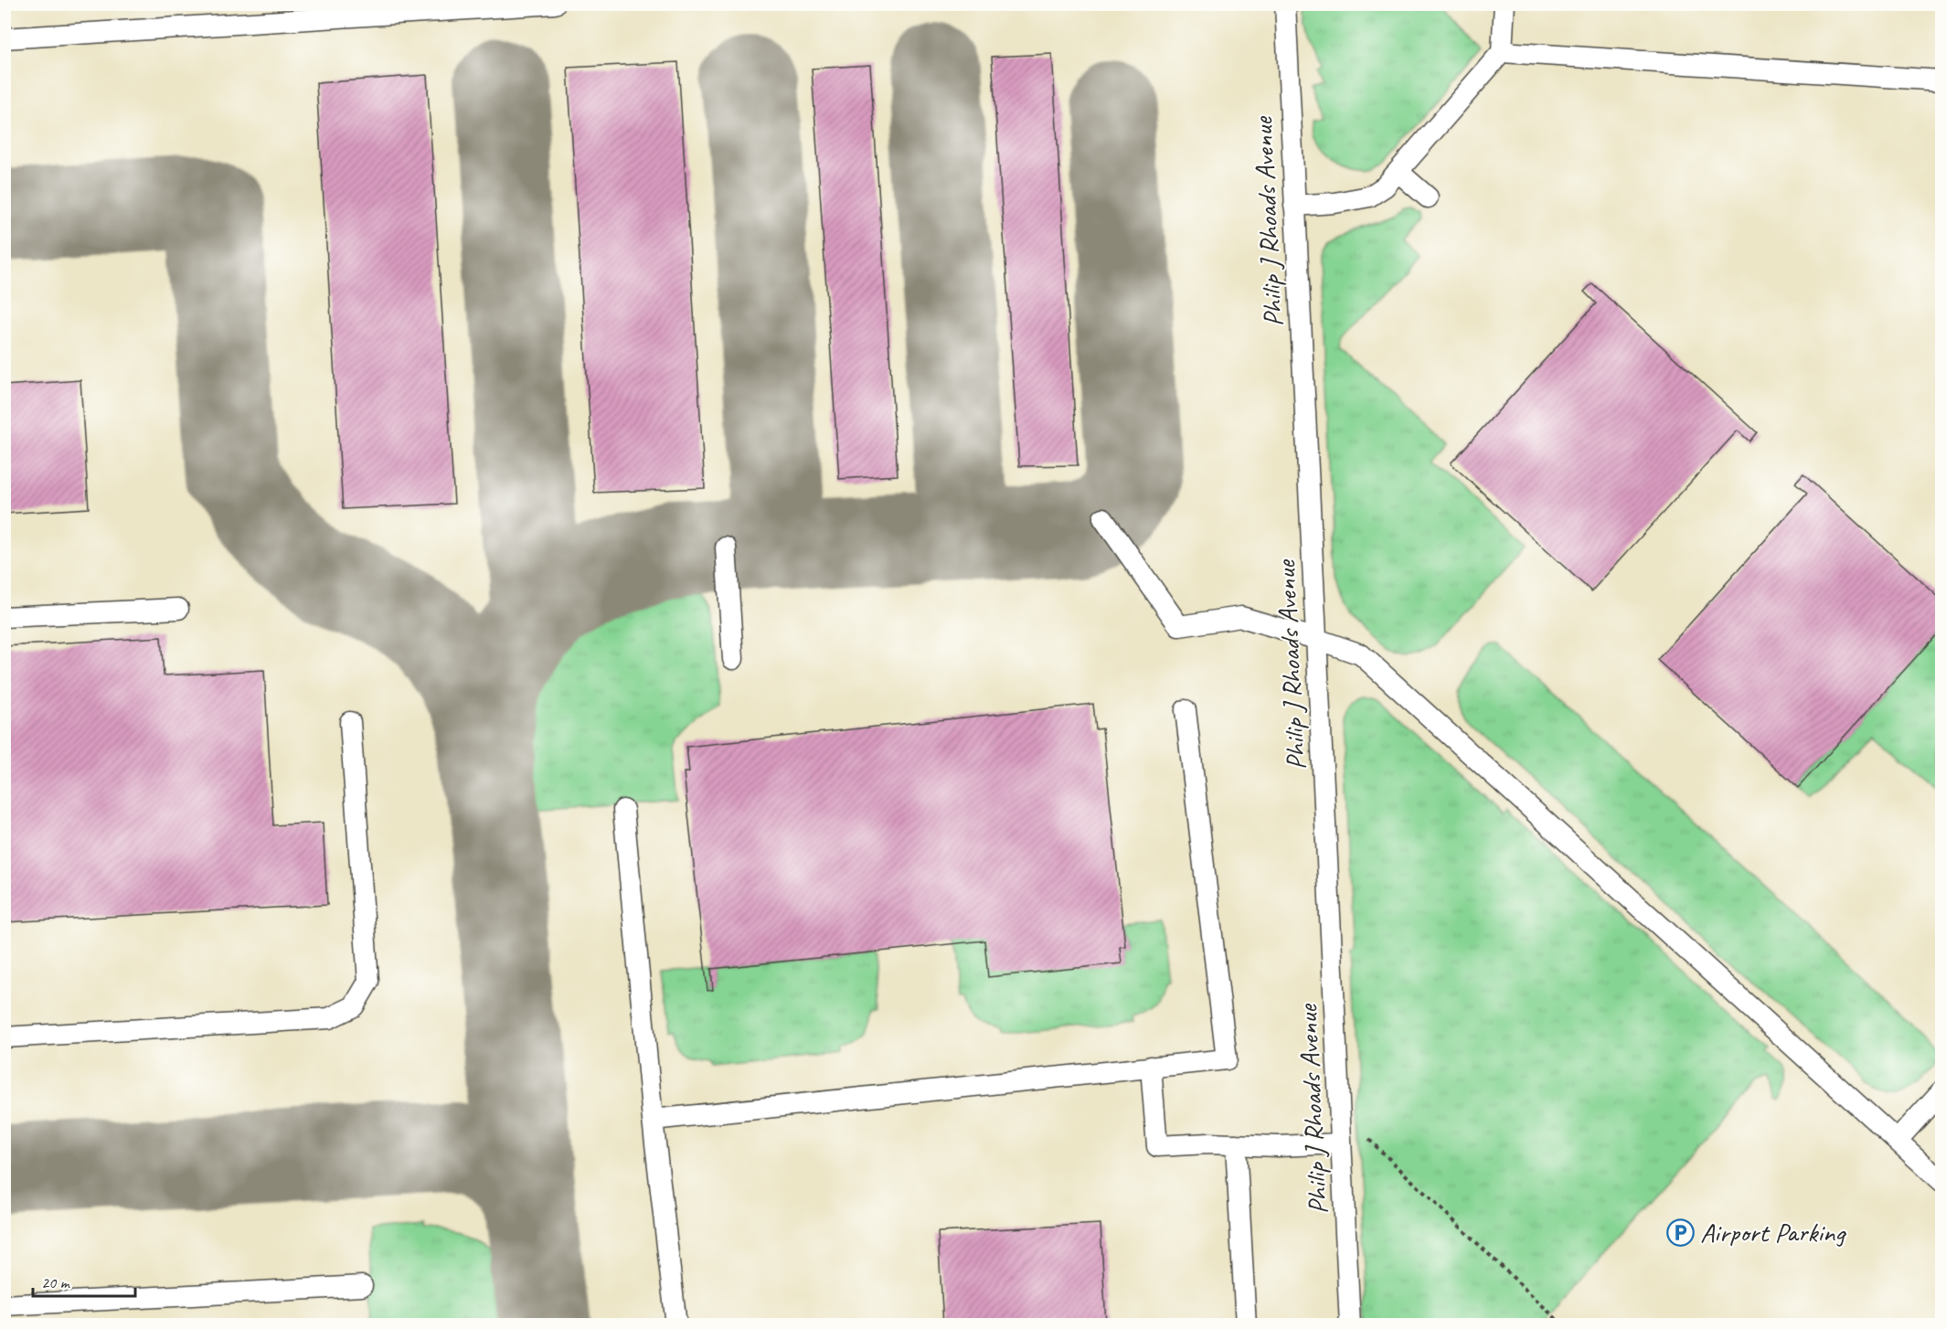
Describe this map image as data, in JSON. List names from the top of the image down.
{
  "streets": {
    "lane": ["Philip J Rhoads Avenue"]
  },
  "places": {
    "parking": ["Airport Parking"]
  },
  "scale_bar": "20 m"
}
